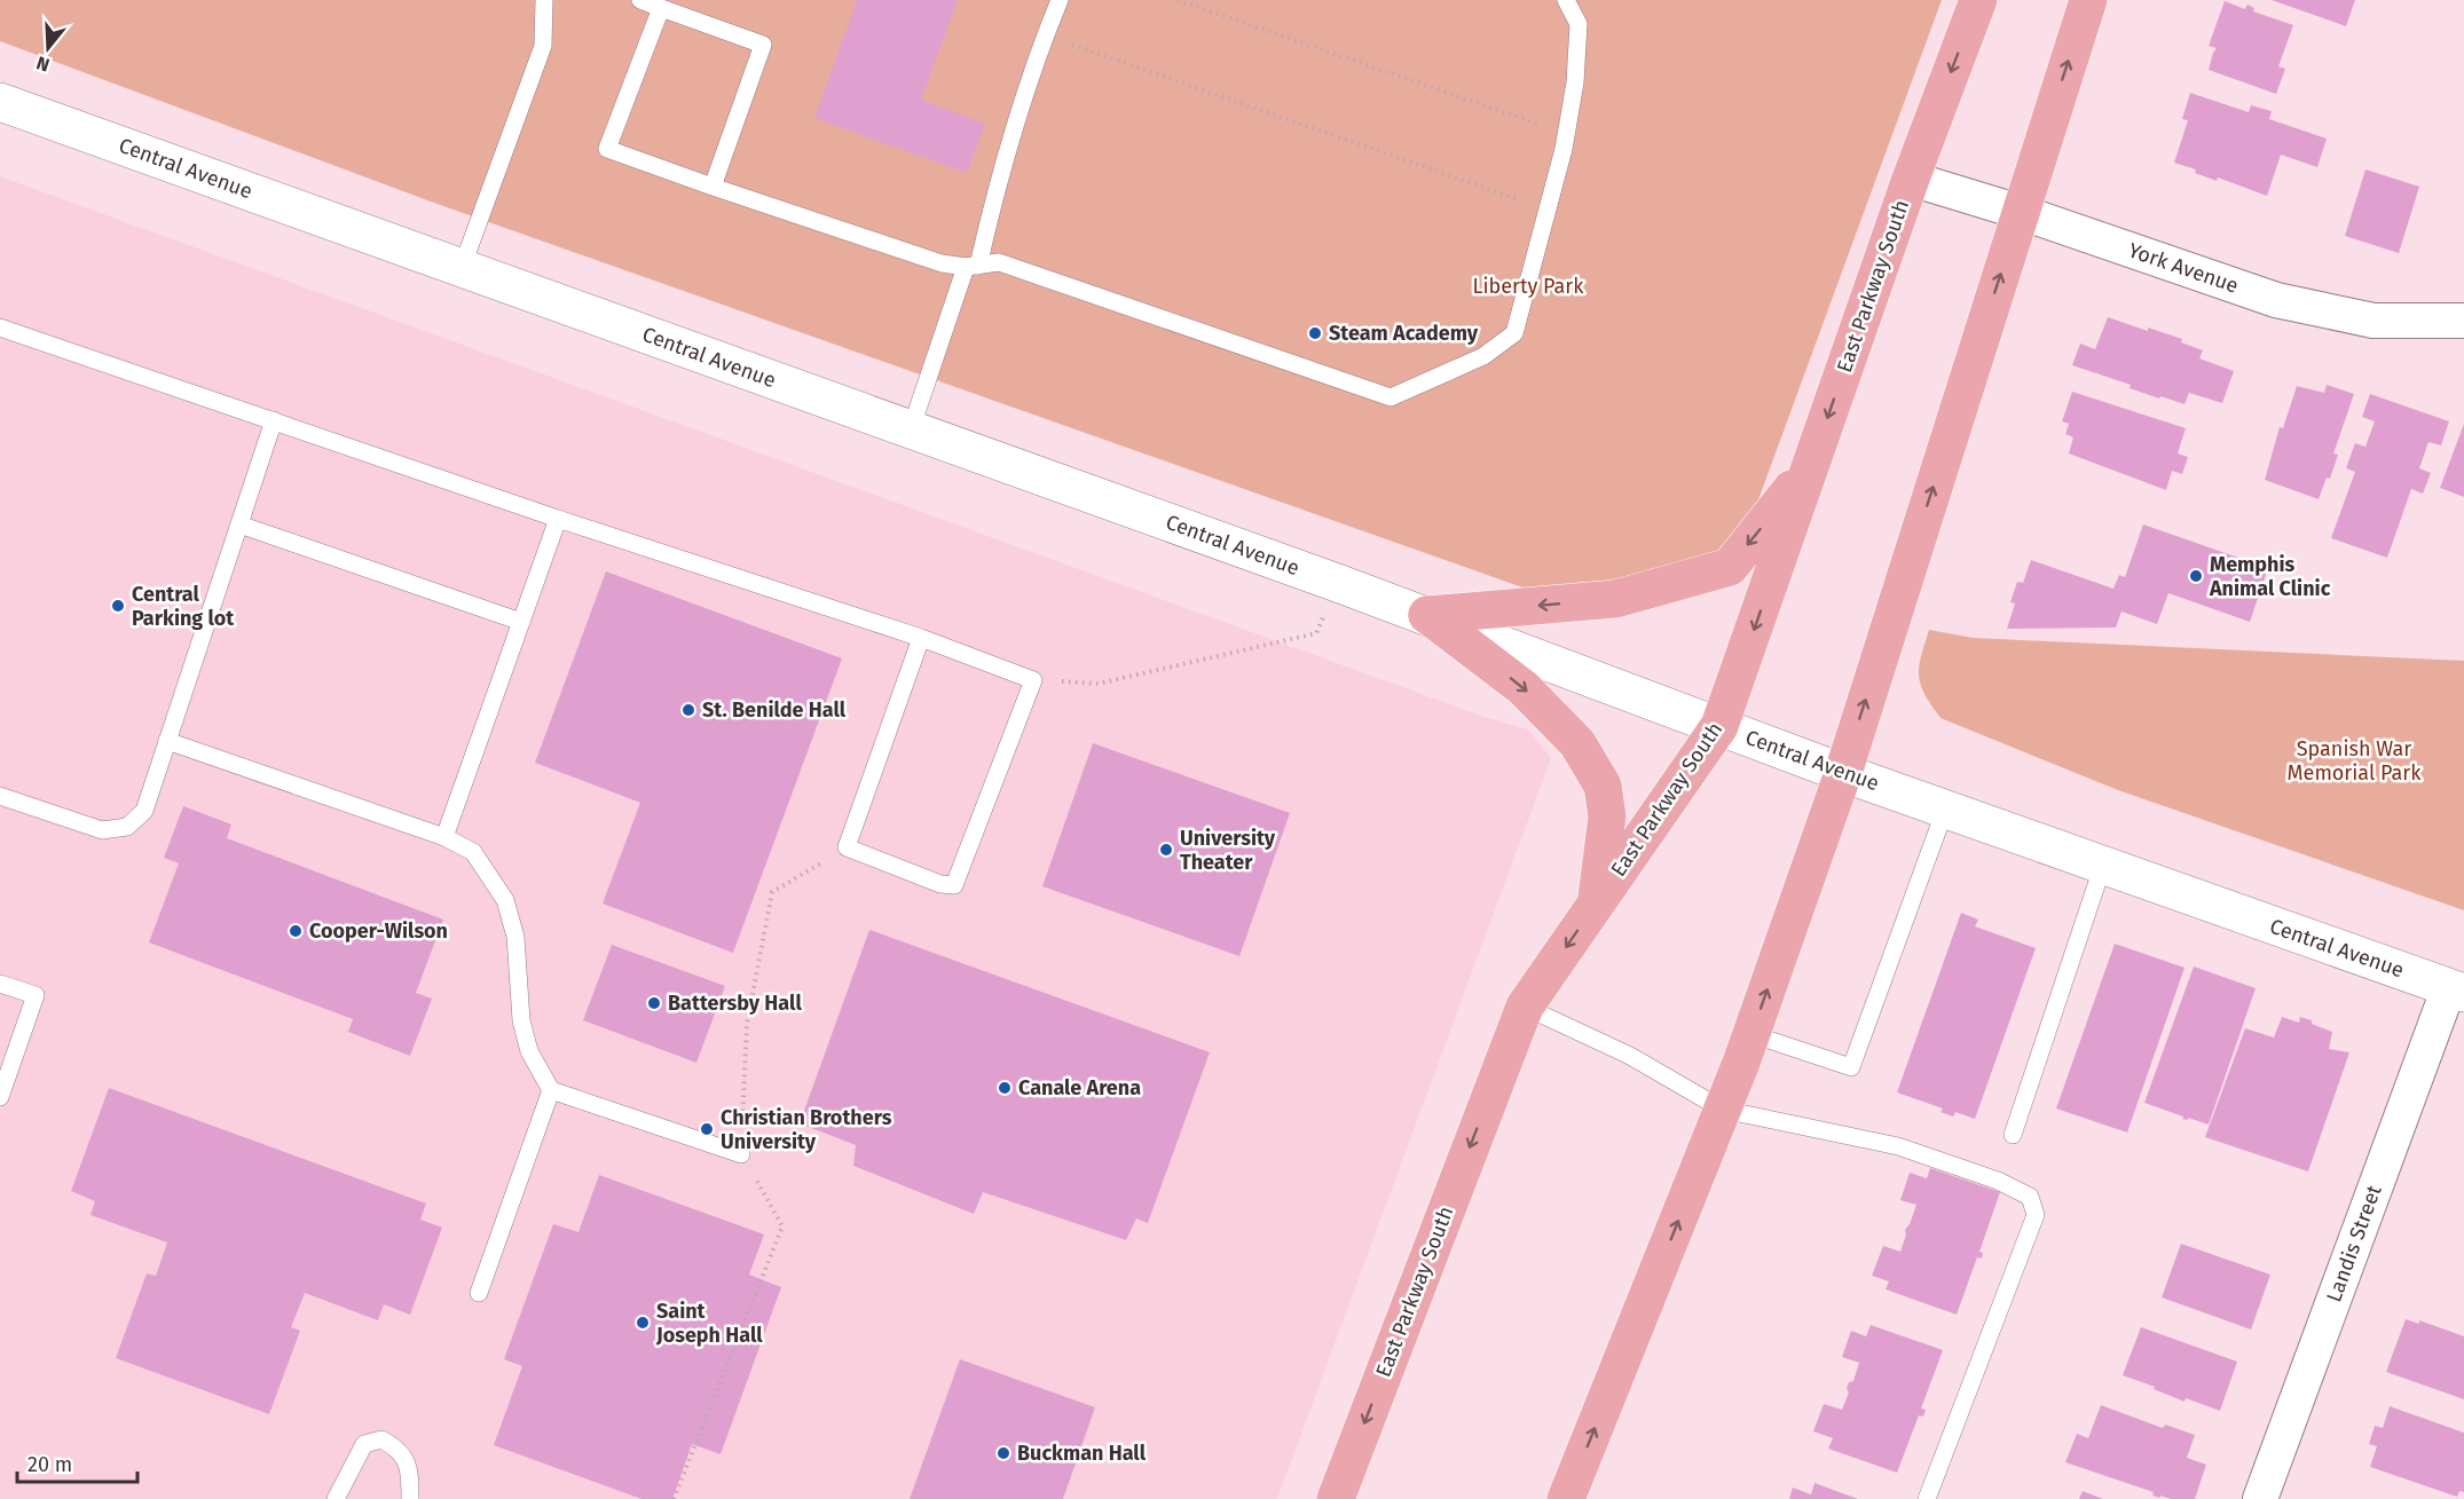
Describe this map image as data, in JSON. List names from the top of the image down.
{
  "streets": {
    "main road": ["Central Avenue", "East Parkway South"],
    "street": ["York Avenue", "Landis Street"]
  },
  "crossings": [
    ["Central Avenue", "East Parkway South"],
    ["Central Avenue", "Landis Street"],
    ["York Avenue", "East Parkway South"]
  ],
  "parks": ["Liberty Park", "Spanish War Memorial Park"],
  "places": [
    "Steam Academy",
    "Memphis Animal Clinic",
    "Central Parking lot",
    "St. Benilde Hall",
    "University Theater",
    "Cooper-Wilson",
    "Battersby Hall",
    "Canale Arena",
    "Christian Brothers University",
    "Saint Joseph Hall",
    "Buckman Hall"
  ],
  "scale_bar": "20 m",
  "north": "bottom"
}
